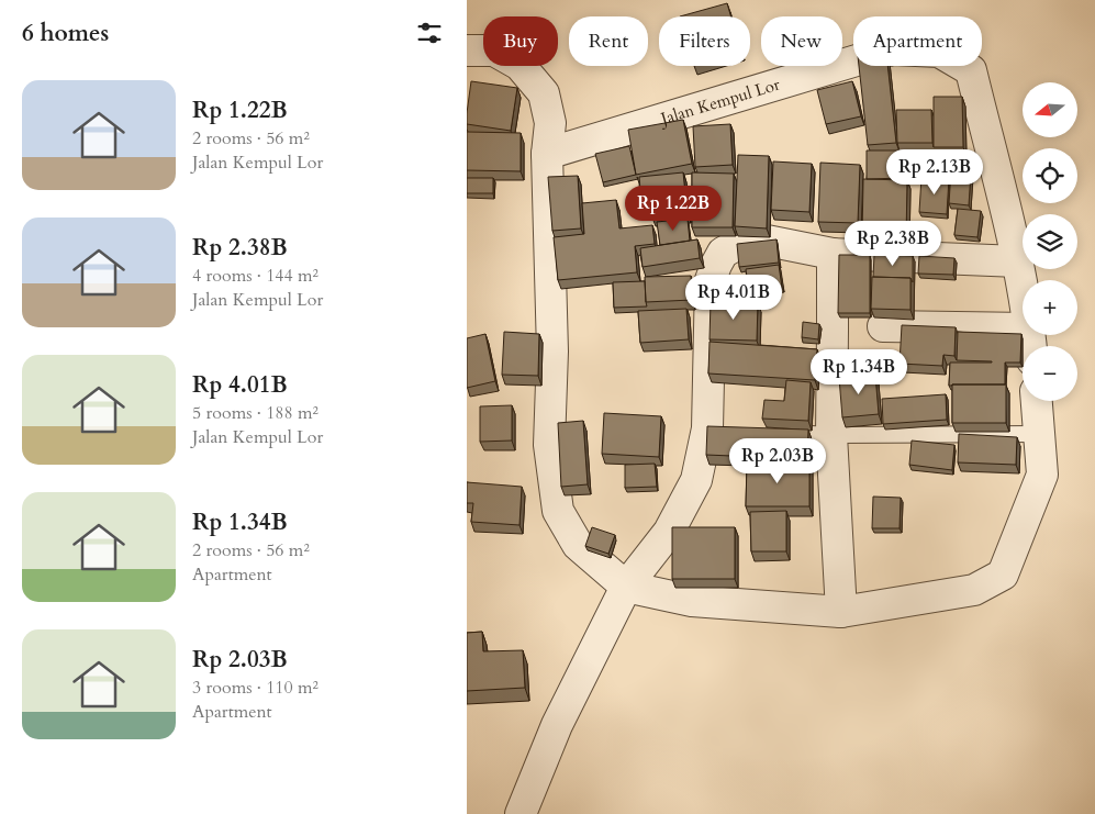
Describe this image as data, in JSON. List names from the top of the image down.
{
  "streets": {
    "street": ["Jalan Kempul Lor"]
  },
  "north": "left",
  "page": {
    "heading": "6 homes",
    "chip": [
      "Buy",
      "Rent",
      "Filters",
      "New",
      "Apartment"
    ],
    "list": [
      {
        "name": "Rp 1.22B",
        "note": "2 rooms · 56 m² · Jalan Kempul Lor"
      },
      {
        "name": "Rp 2.38B",
        "note": "4 rooms · 144 m² · Jalan Kempul Lor"
      },
      {
        "name": "Rp 4.01B",
        "note": "5 rooms · 188 m² · Jalan Kempul Lor"
      },
      {
        "name": "Rp 1.34B",
        "note": "2 rooms · 56 m² · Apartment"
      },
      {
        "name": "Rp 2.03B",
        "note": "3 rooms · 110 m² · Apartment"
      }
    ],
    "map_buttons": ["+", "−"],
    "price": [
      "Rp 2.13B",
      "Rp 1.22B",
      "Rp 2.38B",
      "Rp 4.01B",
      "Rp 1.34B",
      "Rp 2.03B"
    ]
  }
}
